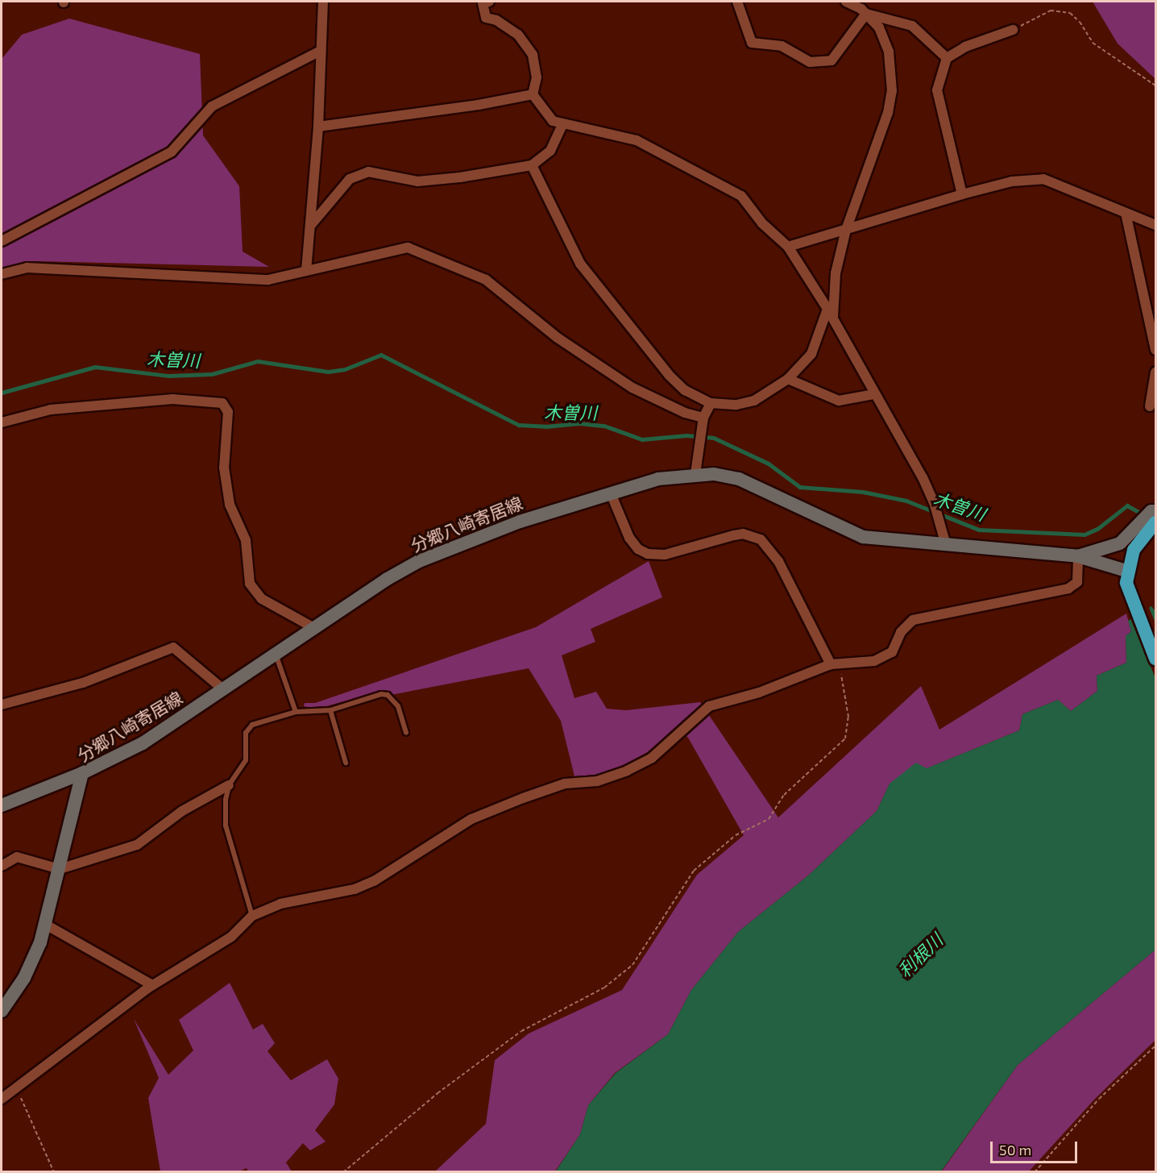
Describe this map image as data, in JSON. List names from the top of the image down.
{
  "streets": {
    "main road": ["分郷八崎寄居線"]
  },
  "water": ["木曽川", "利根川"],
  "scale_bar": "50 m"
}
